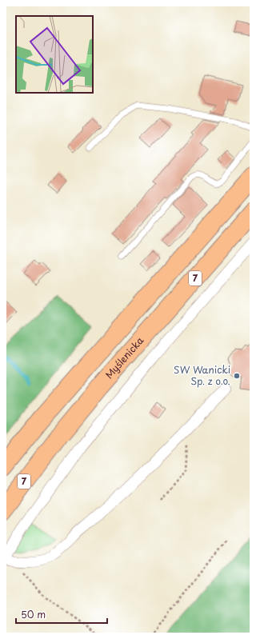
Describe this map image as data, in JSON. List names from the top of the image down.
{
  "streets": {
    "highway": ["7", "Myślenicka"]
  },
  "places": ["SW Wanicki Sp. z o.o."],
  "scale_bar": "50 m"
}
